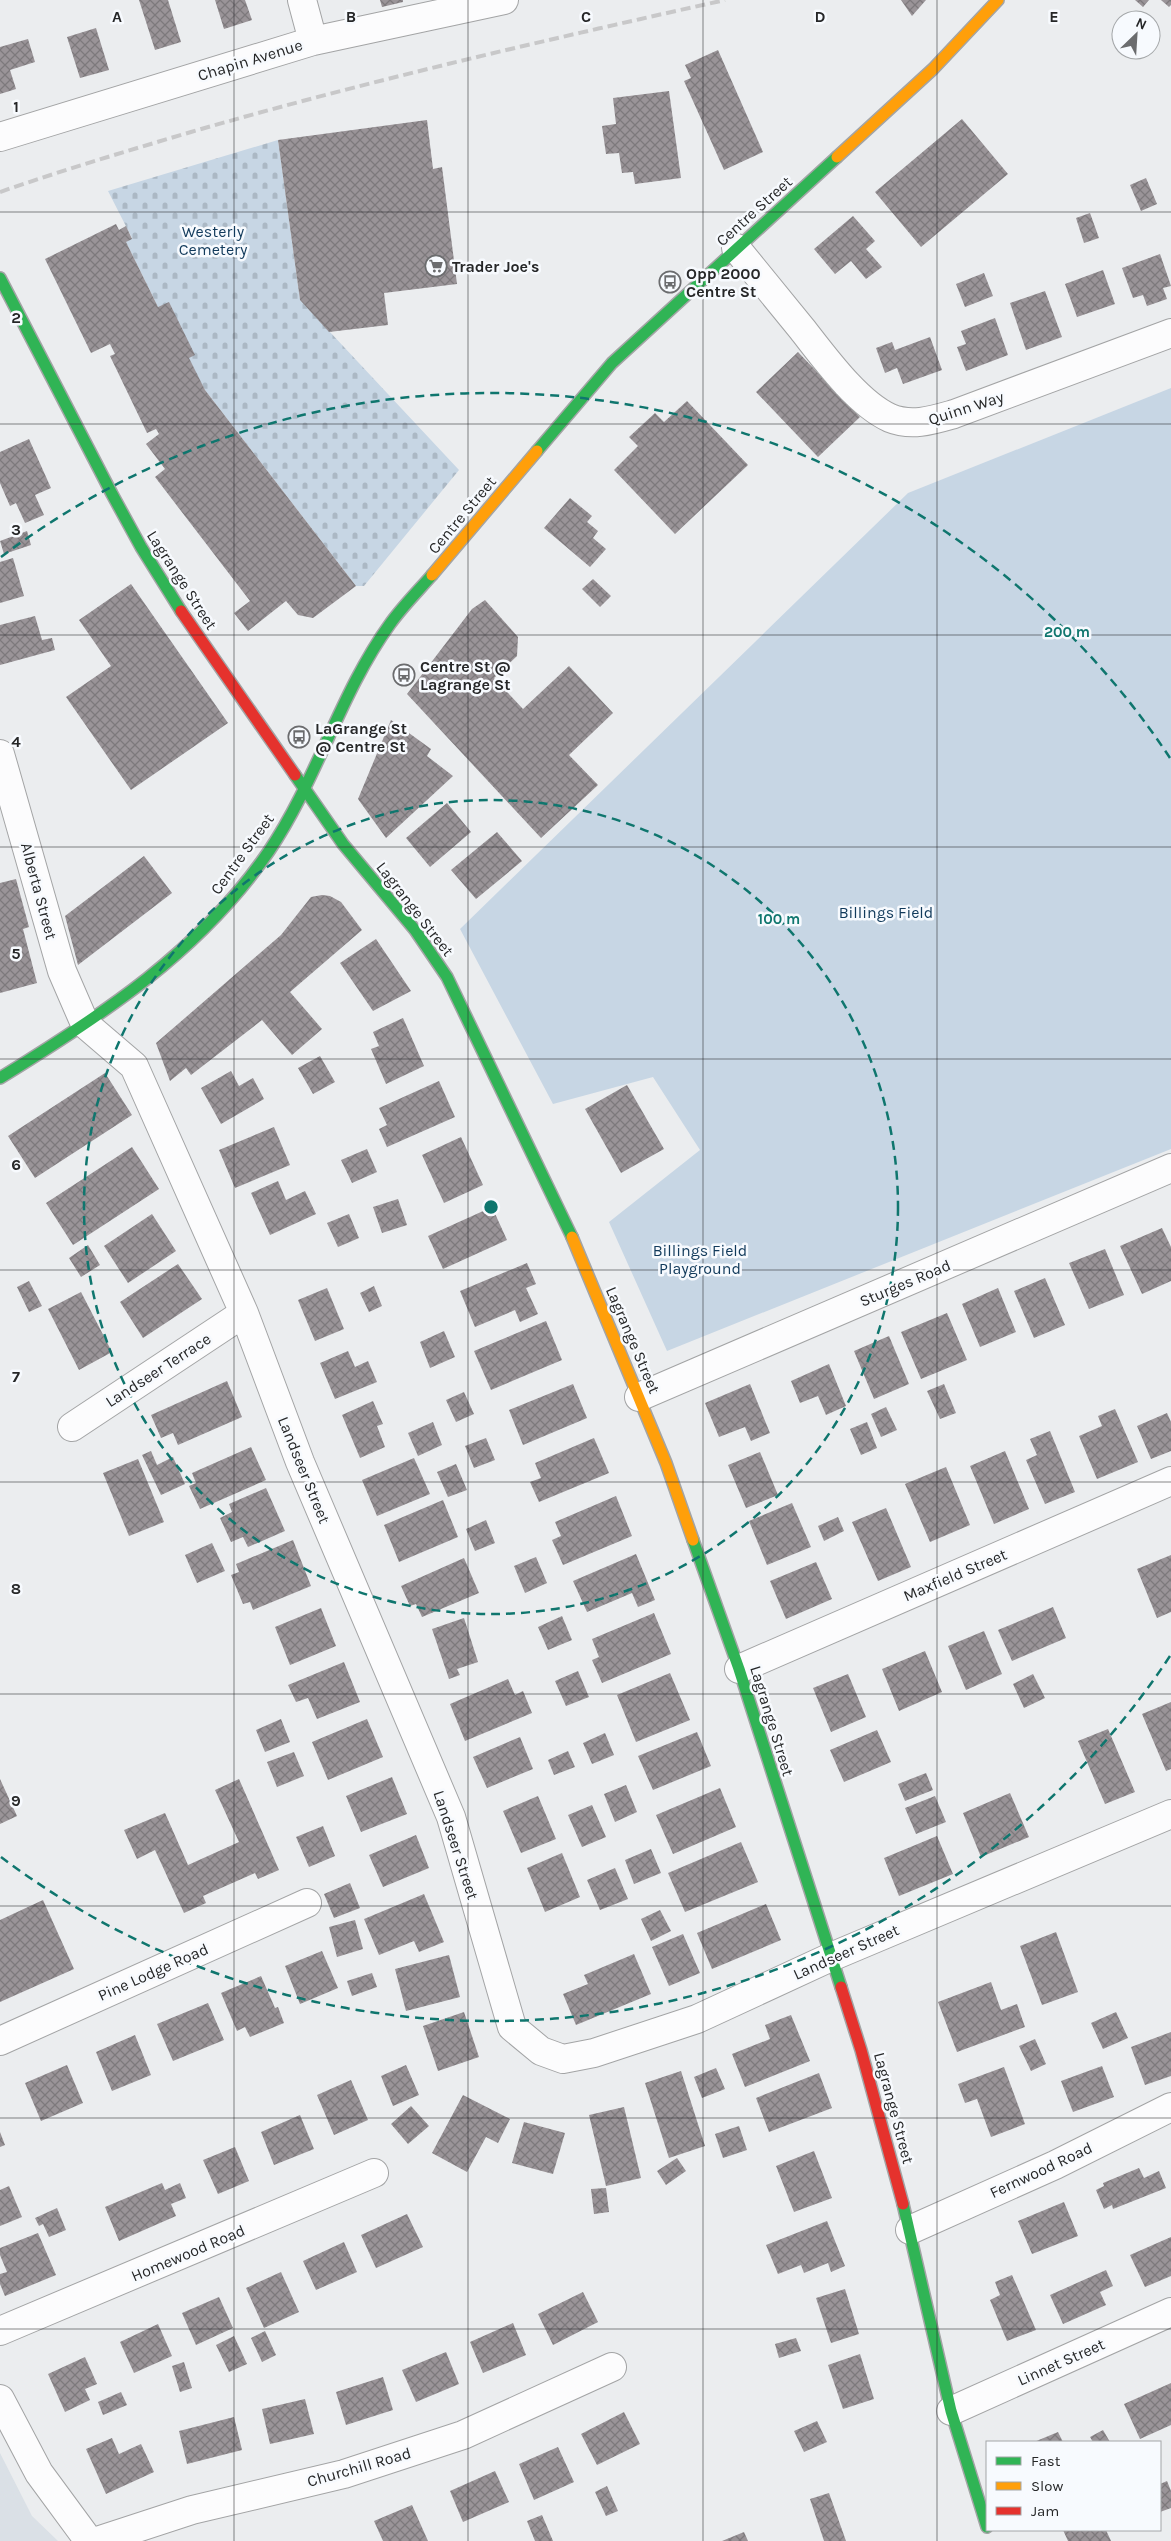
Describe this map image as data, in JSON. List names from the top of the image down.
{
  "streets": {
    "main road": ["Centre Street", "Lagrange Street"],
    "street": [
      "Chapin Avenue",
      "Quinn Way",
      "Alberta Street",
      "Sturges Road",
      "Landseer Terrace",
      "Landseer Street",
      "Maxfield Street",
      "Pine Lodge Road",
      "Fernwood Road",
      "Homewood Road",
      "Linnet Street",
      "Churchill Road"
    ]
  },
  "crossings": [
    ["Centre Street", "Quinn Way"],
    ["Centre Street", "Lagrange Street"],
    ["Centre Street", "Alberta Street"],
    ["Centre Street", "Landseer Street"],
    ["Lagrange Street", "Sturges Road"],
    ["Lagrange Street", "Landseer Street"],
    ["Lagrange Street", "Maxfield Street"],
    ["Lagrange Street", "Fernwood Road"],
    ["Lagrange Street", "Linnet Street"],
    ["Alberta Street", "Landseer Street"],
    ["Landseer Terrace", "Landseer Street"]
  ],
  "parks": ["Westerly Cemetery", "Billings Field", "Billings Field Playground"],
  "places": {
    "supermarket": ["Trader Joe's"],
    "bus stop": ["Opp 2000 Centre St", "Centre St @ Lagrange St", "LaGrange St @ Centre St"]
  },
  "legend": ["Fast", "Slow", "Jam"],
  "north": "top right",
  "grid": {
    "columns": [
      "A",
      "B",
      "C",
      "D",
      "E"
    ],
    "rows": [
      "1",
      "2",
      "3",
      "4",
      "5",
      "6",
      "7",
      "8",
      "9"
    ]
  },
  "rings": ["200 m", "100 m"]
}
